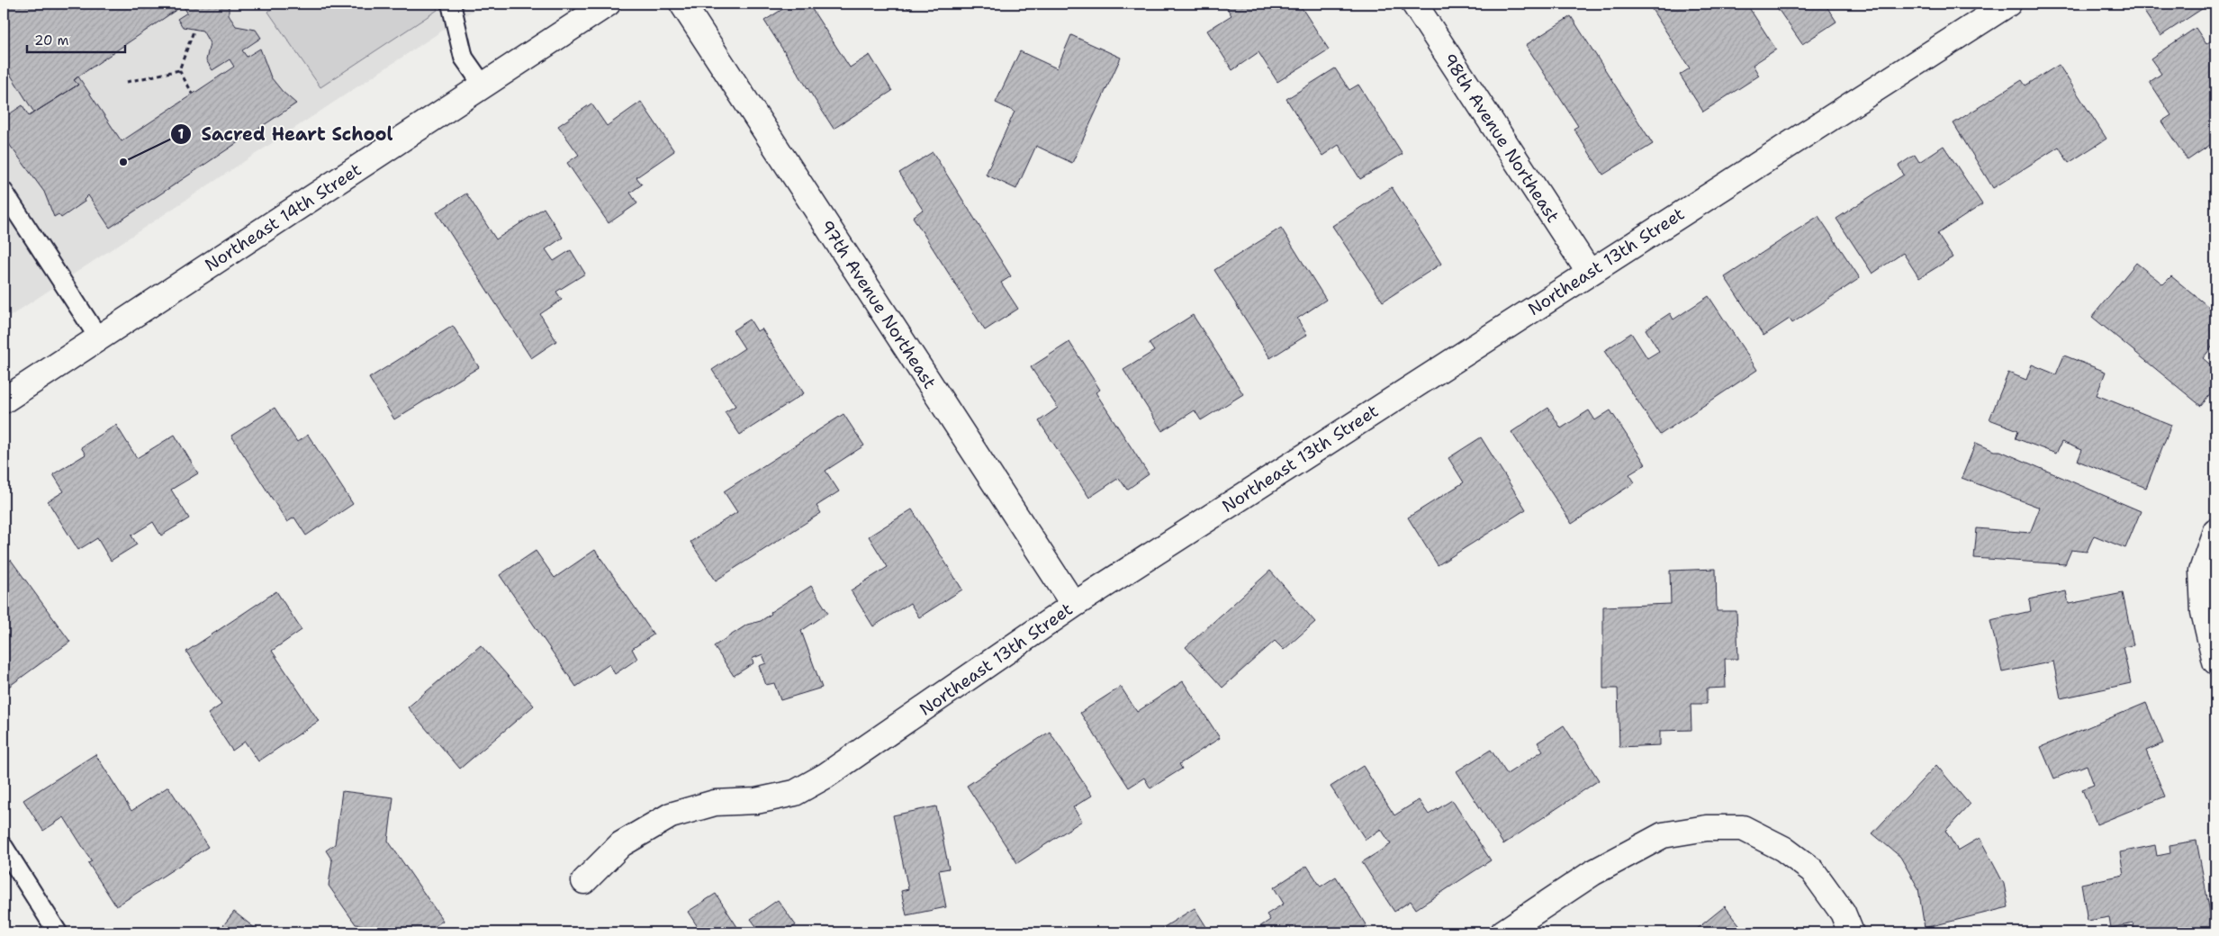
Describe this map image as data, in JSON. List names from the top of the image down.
{
  "streets": {
    "street": [
      "98th Avenue Northeast",
      "Northeast 14th Street",
      "Northeast 13th Street",
      "97th Avenue Northeast"
    ]
  },
  "crossings": [
    ["98th Avenue Northeast", "Northeast 13th Street"],
    ["Northeast 13th Street", "97th Avenue Northeast"]
  ],
  "places": ["Sacred Heart School"],
  "scale_bar": "20 m"
}
